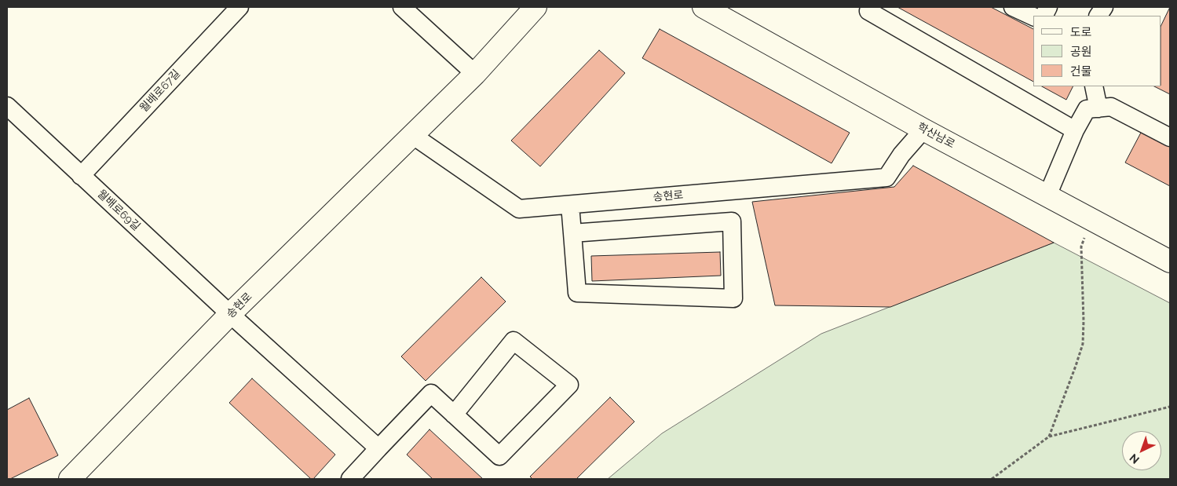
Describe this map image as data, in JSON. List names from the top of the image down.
{
  "streets": {
    "main road": ["학산남로", "송현로"],
    "street": ["월배로67길", "월배로69길"]
  },
  "crossings": [
    ["월배로67길", "월배로69길"],
    ["학산남로", "송현로"],
    ["송현로", "월배로69길"]
  ],
  "legend": ["도로", "공원", "건물"],
  "north": "bottom left"
}
